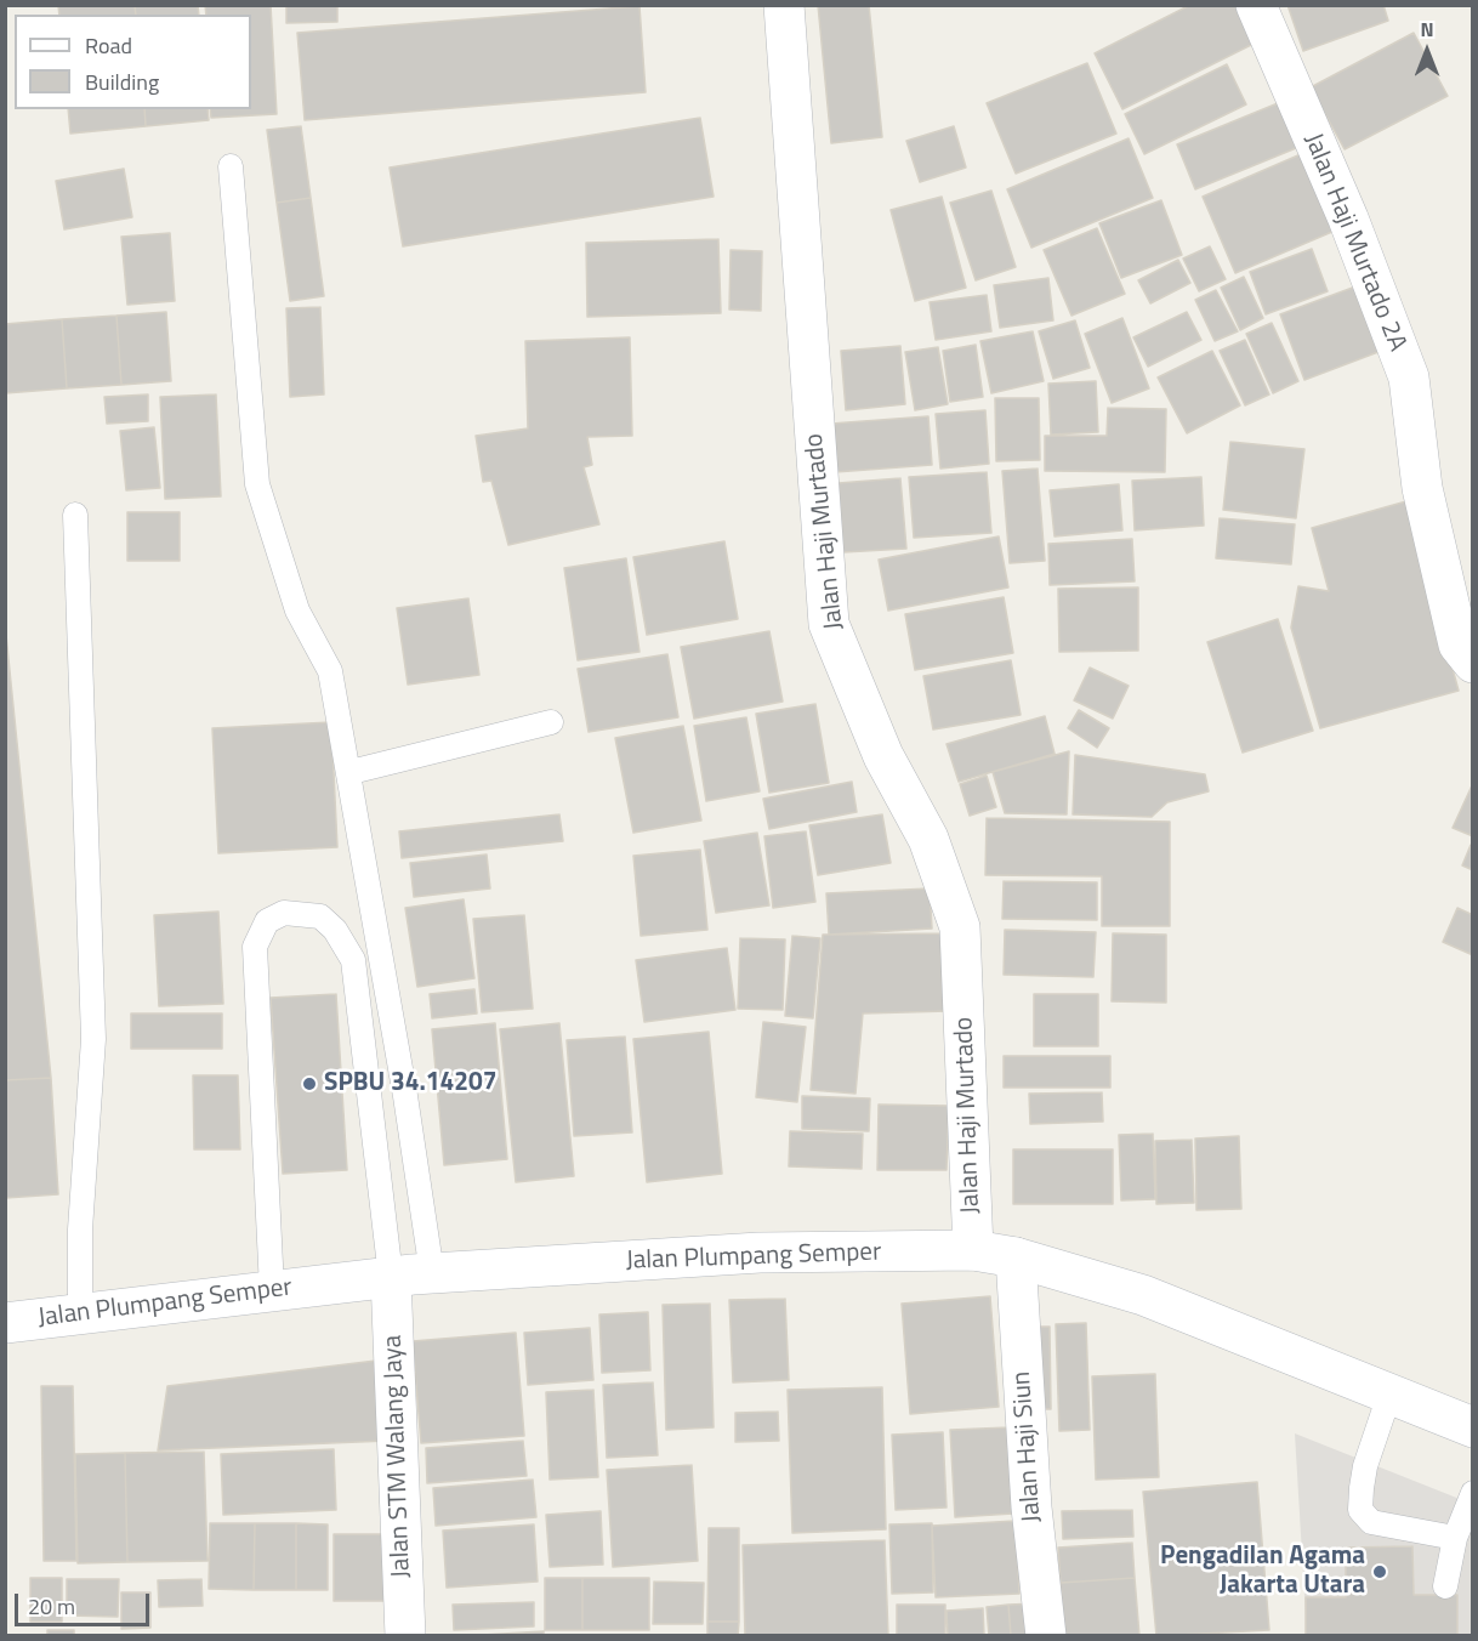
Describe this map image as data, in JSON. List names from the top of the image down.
{
  "streets": {
    "street": [
      "Jalan Haji Murtado 2A",
      "Jalan Haji Murtado",
      "Jalan Plumpang Semper",
      "Jalan Haji Siun",
      "Jalan STM Walang Jaya"
    ]
  },
  "crossings": [
    ["Jalan Haji Murtado", "Jalan Plumpang Semper"],
    ["Jalan Plumpang Semper", "Jalan Haji Siun"],
    ["Jalan Plumpang Semper", "Jalan STM Walang Jaya"]
  ],
  "places": ["SPBU 34.14207", "Pengadilan Agama Jakarta Utara"],
  "legend": ["Road", "Building"],
  "scale_bar": "20 m",
  "north": "top"
}
